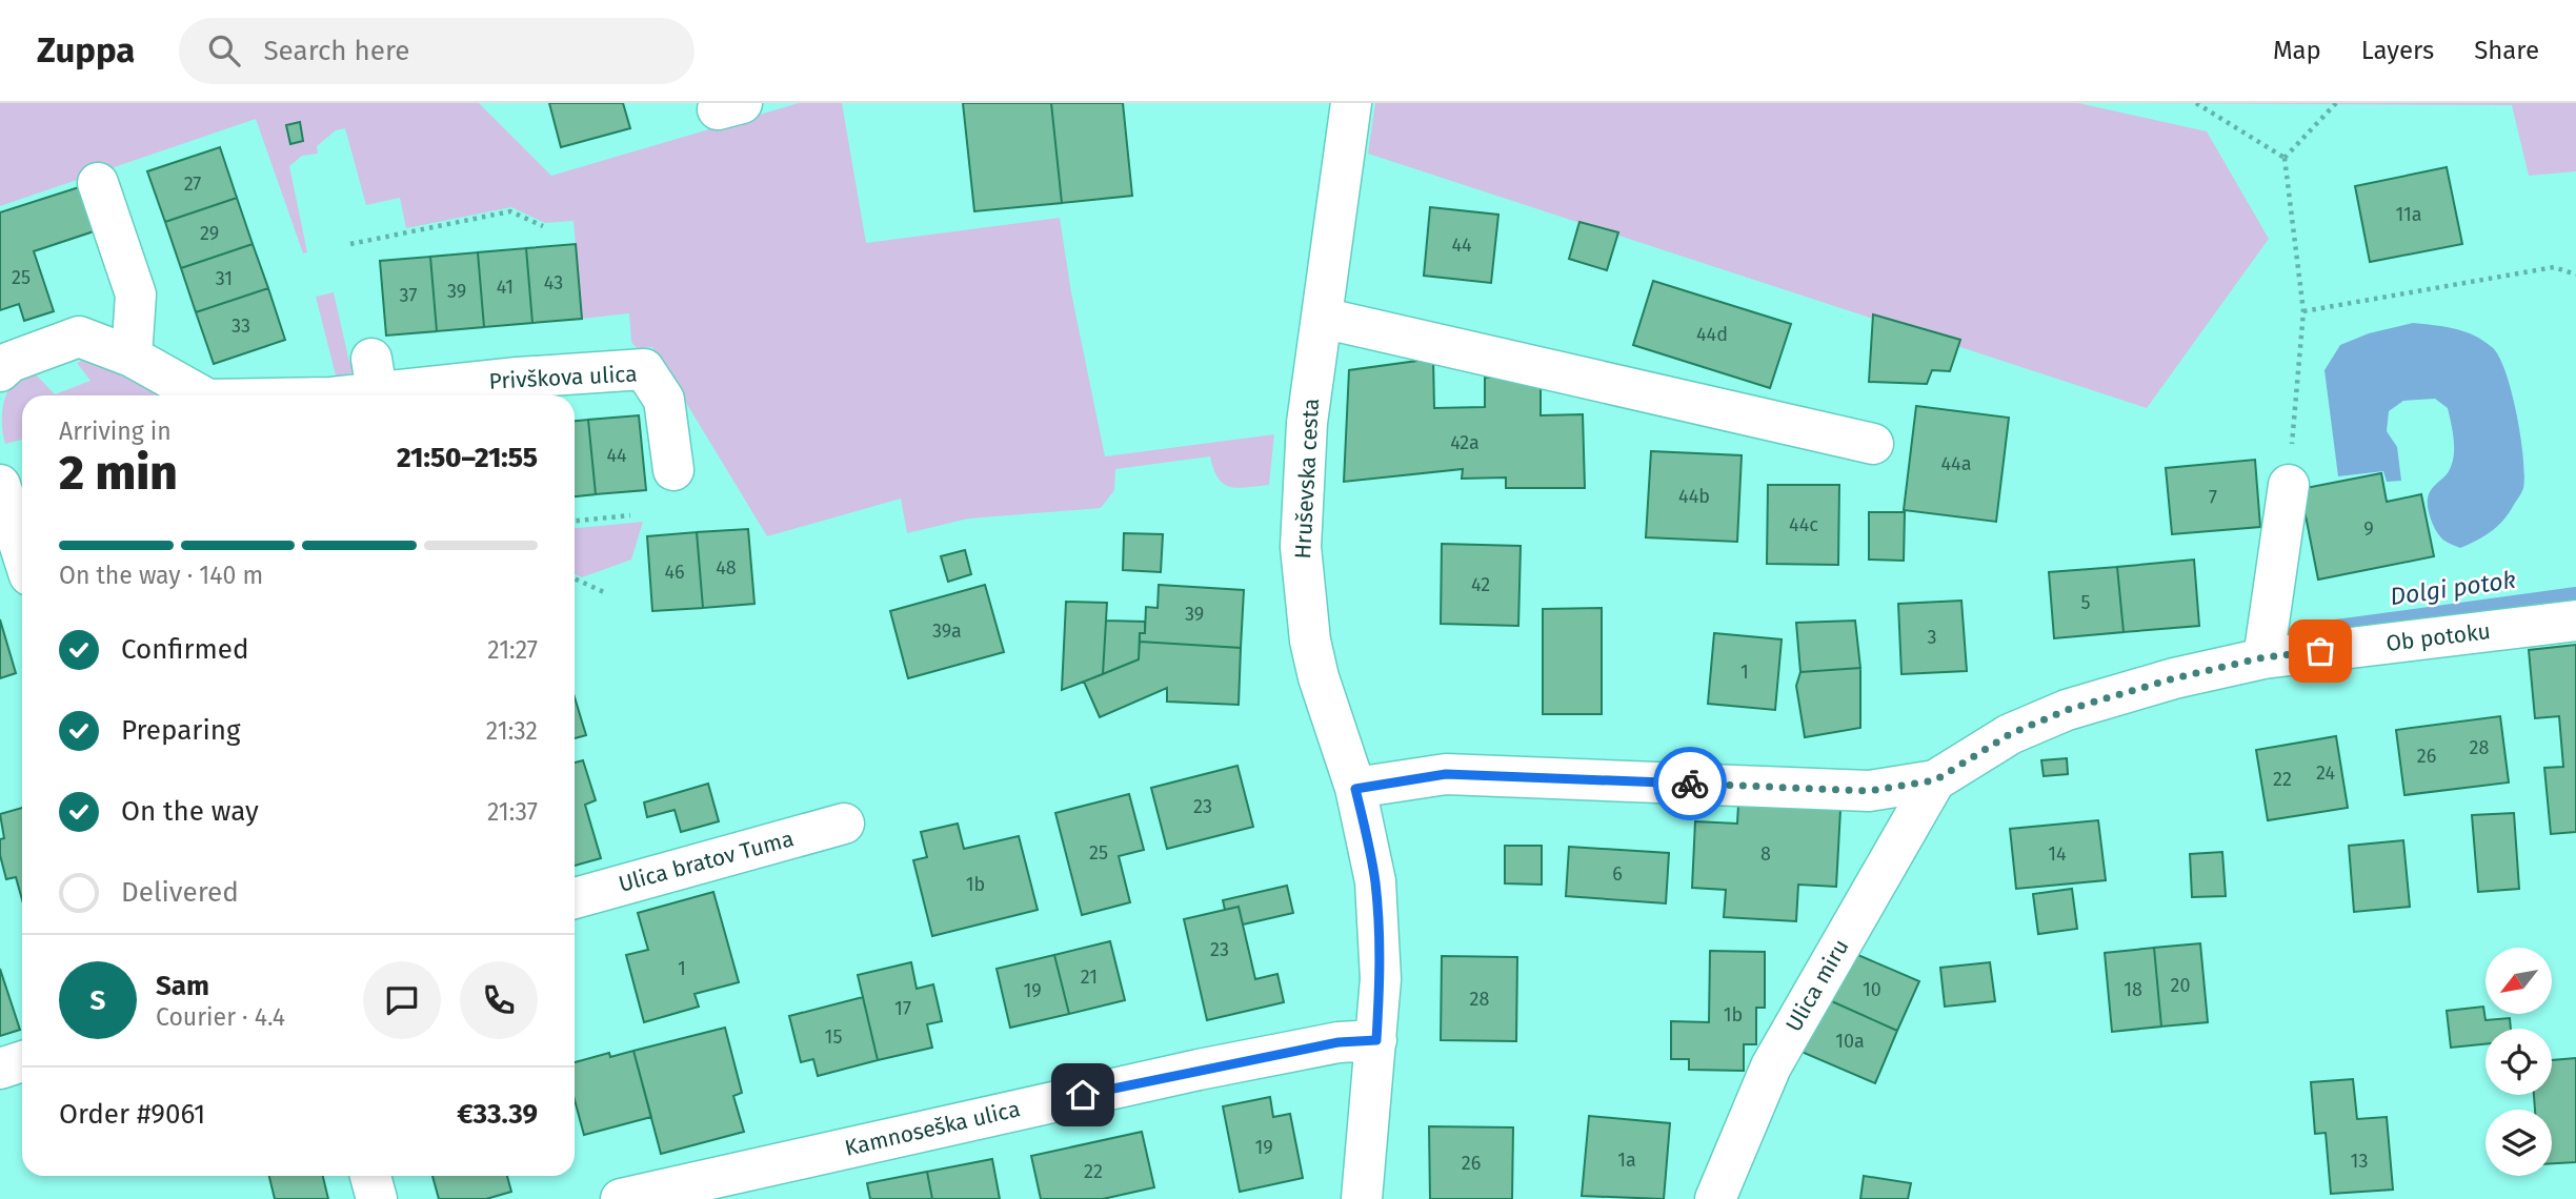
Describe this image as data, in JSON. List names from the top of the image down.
{
  "streets": {
    "street": [
      "Privškova ulica",
      "Hruševska cesta",
      "Ob potoku",
      "Ulica bratov Tuma",
      "Ulica miru",
      "Kamnoseška ulica"
    ]
  },
  "crossings": [
    ["Hruševska cesta", "Ob potoku"],
    ["Hruševska cesta", "Kamnoseška ulica"],
    ["Ob potoku", "Ulica miru"]
  ],
  "water": ["Dolgi potok"],
  "house_numbers": [
    "27",
    "11a",
    "29",
    "44",
    "25",
    "31",
    "43",
    "41",
    "39",
    "37",
    "33",
    "44d",
    "42a",
    "44",
    "44a",
    "44b",
    "7",
    "44c",
    "9",
    "48",
    "46",
    "42",
    "5",
    "39",
    "39a",
    "3",
    "1",
    "28",
    "26",
    "24",
    "22",
    "23",
    "25",
    "8",
    "14",
    "6",
    "1b",
    "23",
    "1",
    "21",
    "20",
    "10",
    "18",
    "19",
    "28",
    "17",
    "1b",
    "15",
    "10a",
    "19",
    "1a",
    "13",
    "26",
    "22"
  ],
  "north": "bottom left",
  "page": {
    "header": "Zuppa",
    "search": "Search here",
    "nav": ["Map", "Layers", "Share"],
    "heading": ["2 min", "Arriving in", "21:50–21:55"],
    "panel": [
      "Sam",
      "Courier · 4.4",
      "Order #9061",
      "€33.39"
    ],
    "bar": "On the way · 140 m",
    "list": [
      ["Confirmed", "21:27"],
      ["Preparing", "21:32"],
      ["On the way", "21:37"],
      "Delivered"
    ],
    "round": "S"
  }
}
